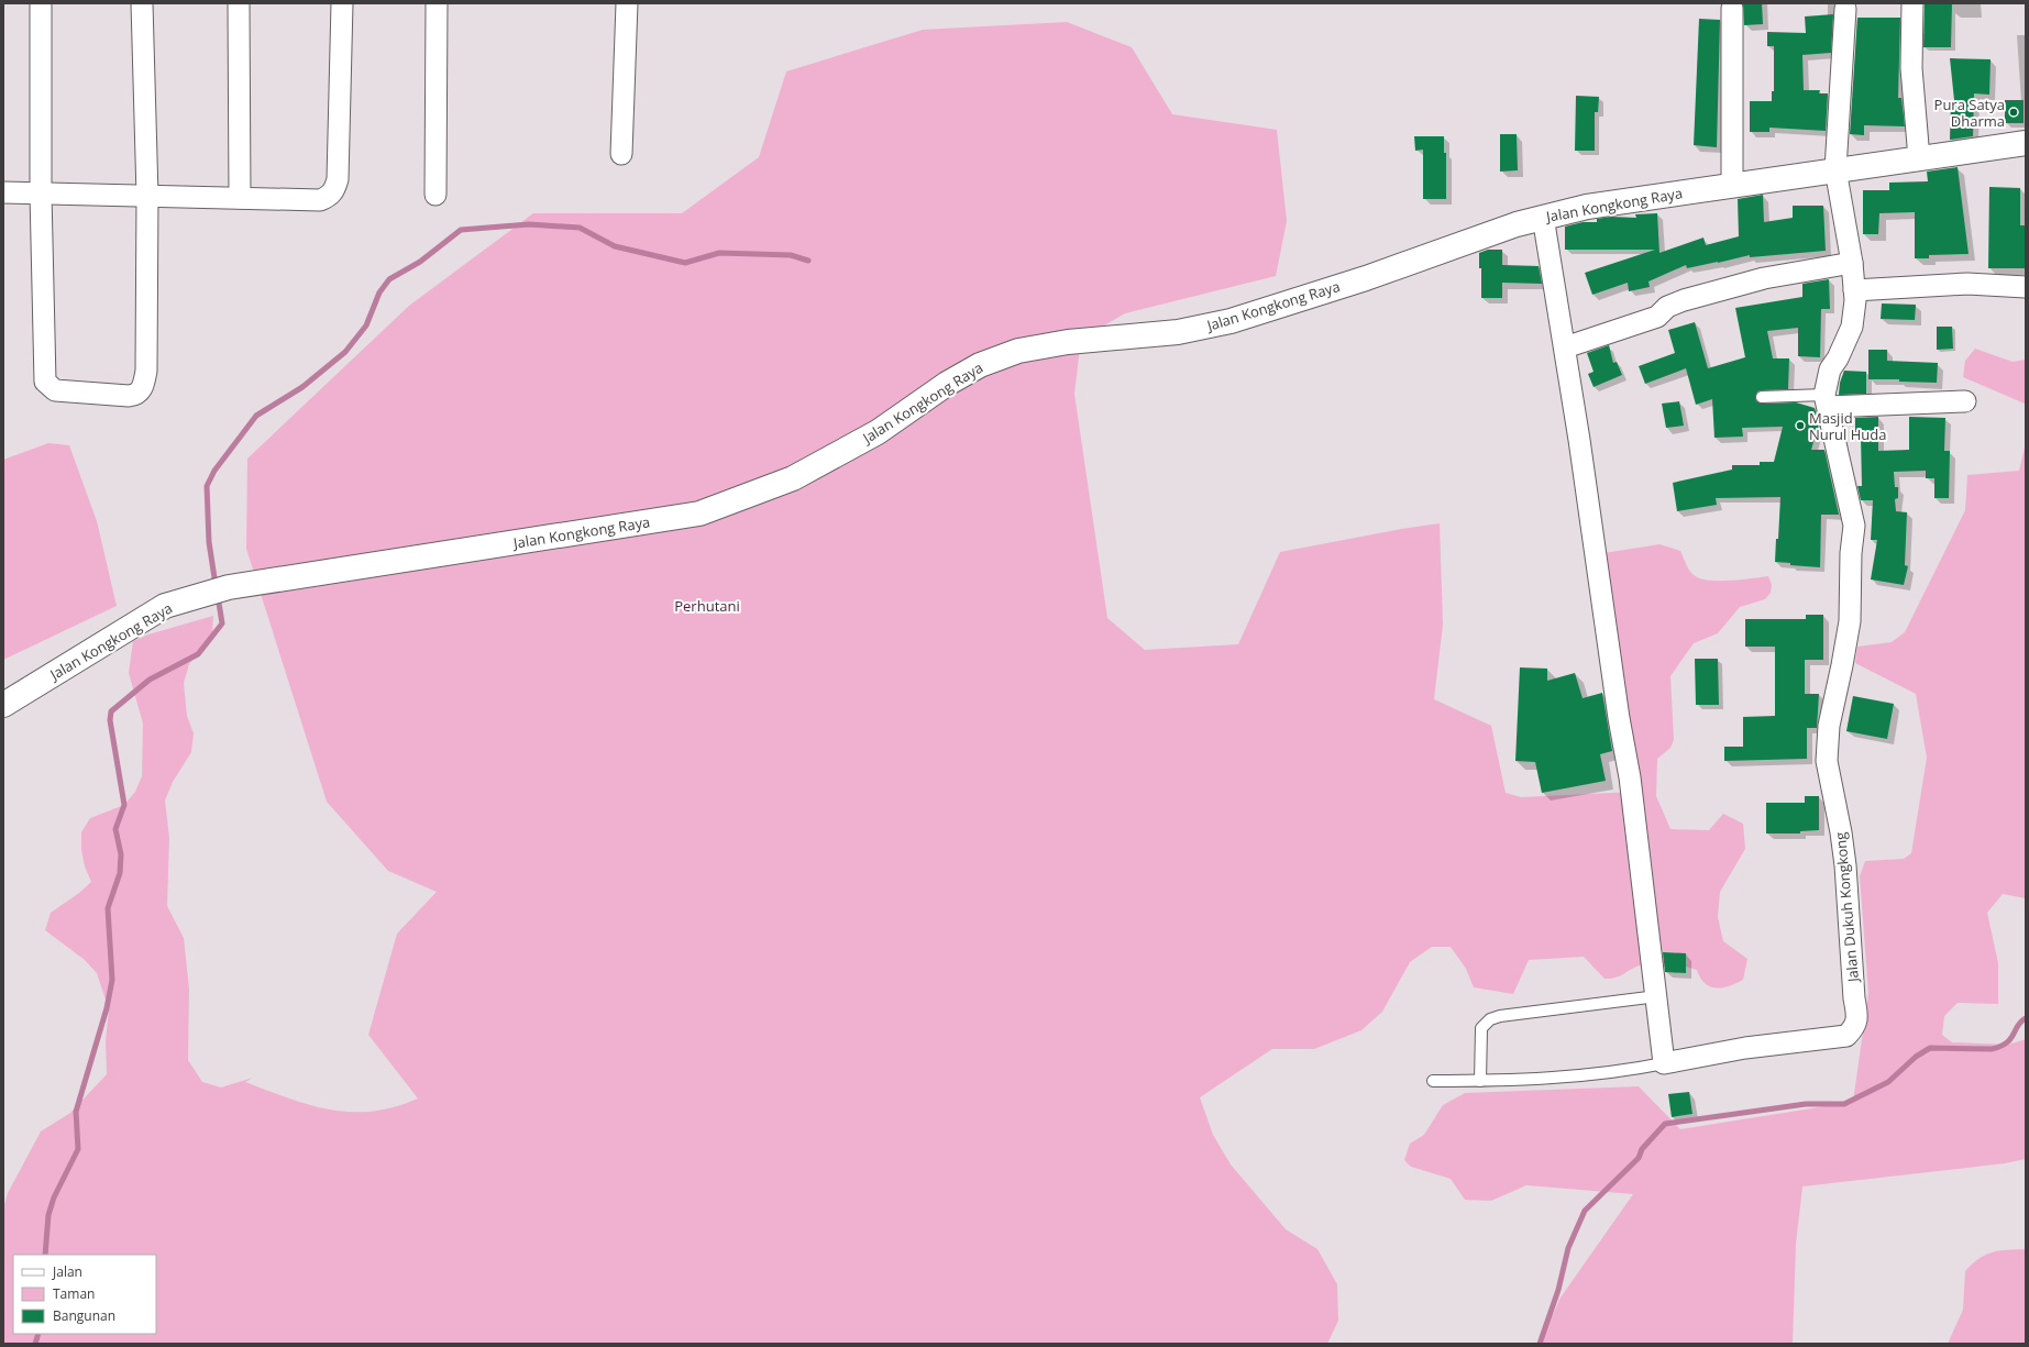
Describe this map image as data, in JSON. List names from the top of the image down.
{
  "streets": {
    "street": ["Jalan Kongkong Raya", "Jalan Dukuh Kongkong"]
  },
  "crossings": [
    ["Jalan Kongkong Raya", "Jalan Dukuh Kongkong"]
  ],
  "parks": ["Perhutani"],
  "places": ["Pura Satya Dharma", "Masjid Nurul Huda"],
  "legend": ["Jalan", "Taman", "Bangunan"]
}
